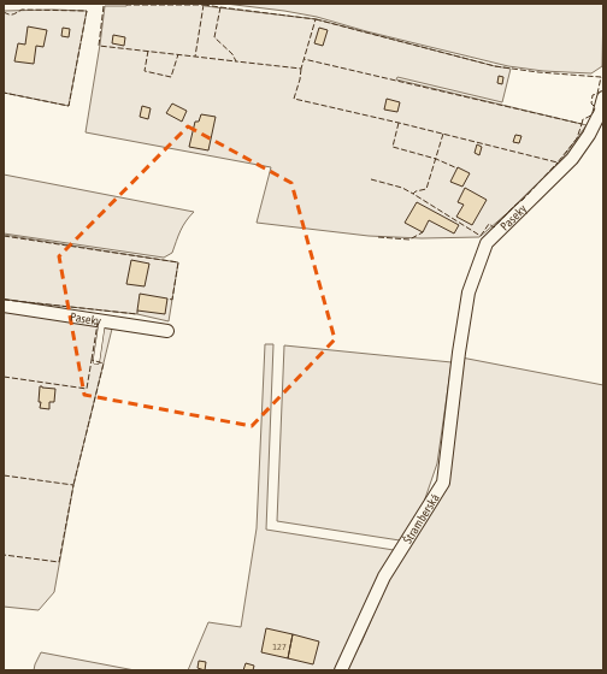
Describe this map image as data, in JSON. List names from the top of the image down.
{
  "streets": {
    "street": ["Paseky", "Štramberská"]
  },
  "crossings": [
    ["Paseky", "Štramberská"]
  ],
  "house_numbers": ["127"]
}
